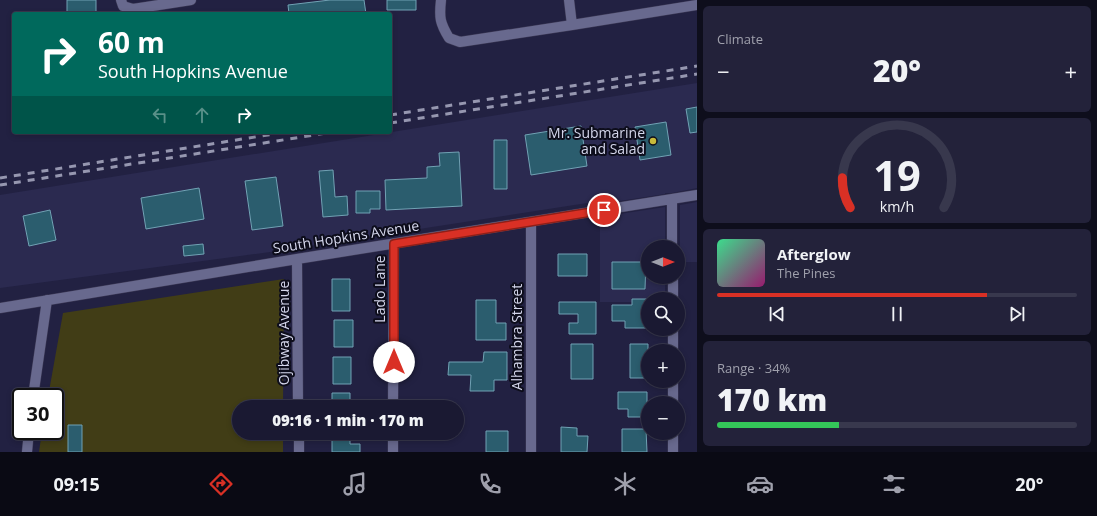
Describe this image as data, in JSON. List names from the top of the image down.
{
  "streets": {
    "street": [
      "South Hopkins Avenue",
      "Lado Lane",
      "Ojibway Avenue",
      "Alhambra Street"
    ]
  },
  "crossings": [
    ["South Hopkins Avenue", "Lado Lane"],
    ["South Hopkins Avenue", "Ojibway Avenue"],
    ["South Hopkins Avenue", "Alhambra Street"]
  ],
  "places": ["Mr. Submarine and Salad"],
  "north": "right",
  "page": {
    "tile": [
      "Climate",
      ["Range · 34%", "170 km"]
    ],
    "turn": ["60 m", "South Hopkins Avenue"],
    "heat": ["−", "20°", "+"],
    "song": ["Afterglow", "The Pines"],
    "map_buttons": ["+", "−"],
    "limit": "30",
    "trip": "09:16 · 1 min · 170 m",
    "tabs": ["09:15", "20°"],
    "gauge": ["19", "km/h"]
  }
}
